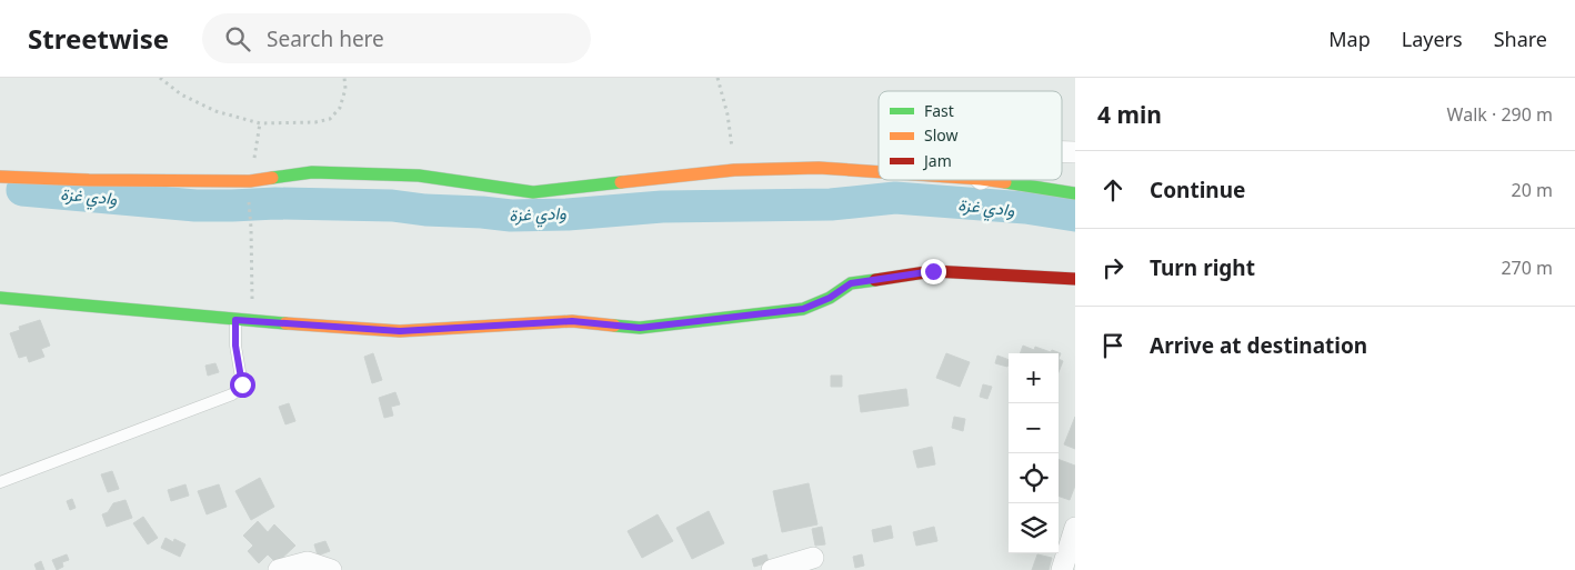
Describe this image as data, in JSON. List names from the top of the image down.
{
  "water": ["وادي غزة"],
  "legend": ["Fast", "Slow", "Jam"],
  "page": {
    "header": "Streetwise",
    "search": "Search here",
    "nav": ["Map", "Layers", "Share"],
    "heading": ["4 min", "Walk · 290 m"],
    "list": [
      ["Continue", "20 m"],
      ["Turn right", "270 m"],
      "Arrive at destination"
    ],
    "map_buttons": ["+", "−"]
  }
}
